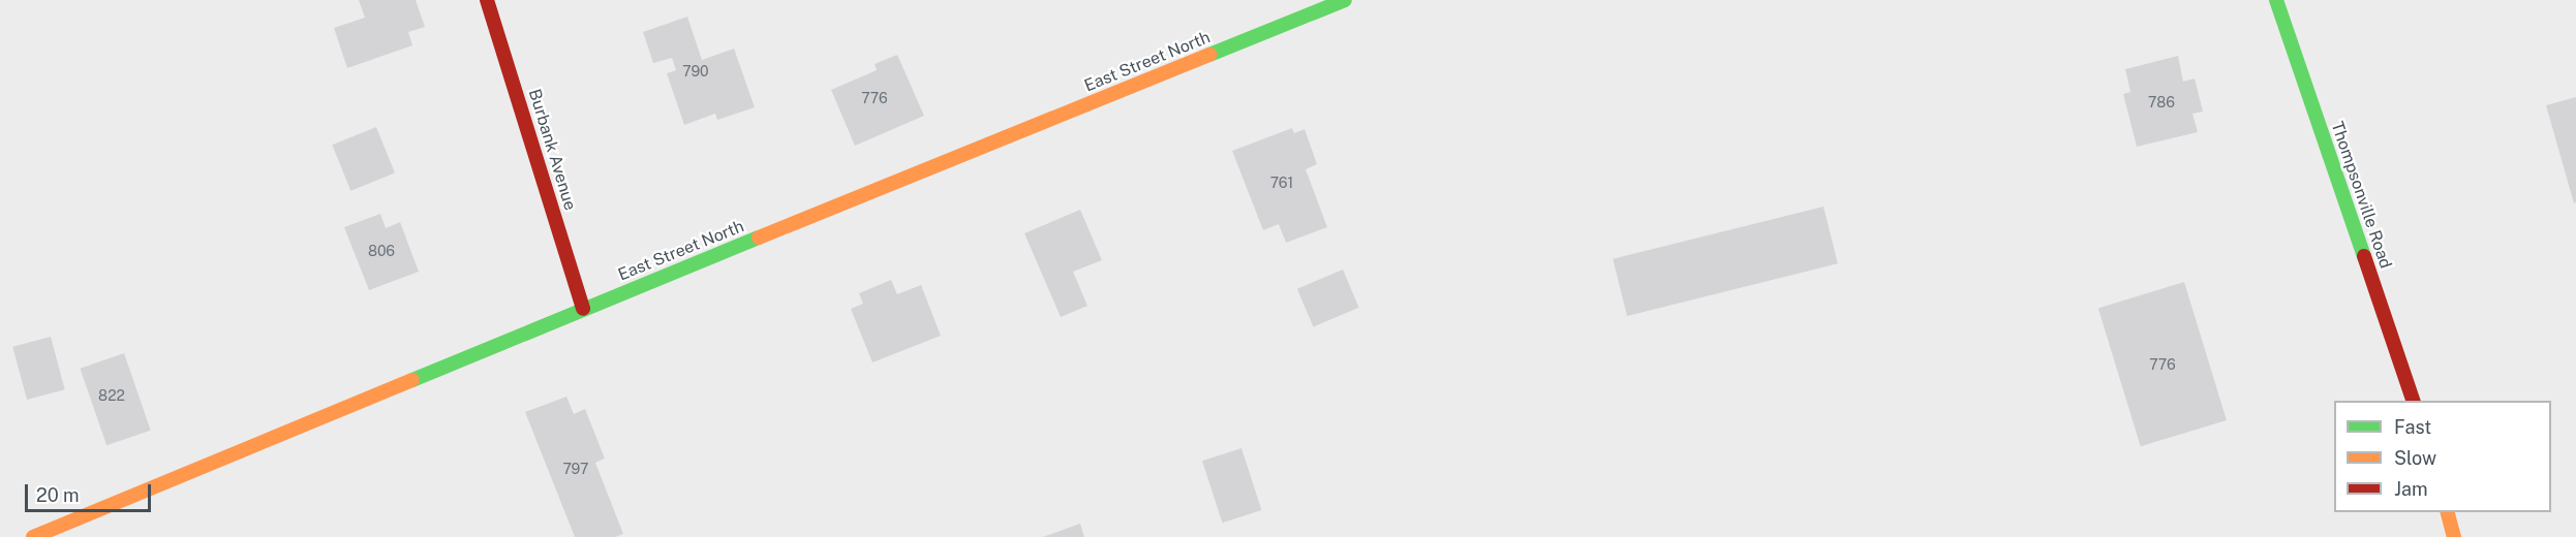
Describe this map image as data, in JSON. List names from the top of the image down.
{
  "streets": {
    "main road": ["East Street North", "Burbank Avenue", "Thompsonville Road"]
  },
  "crossings": [
    ["East Street North", "Burbank Avenue"]
  ],
  "house_numbers": [
    "790",
    "776",
    "786",
    "761",
    "806",
    "776",
    "822",
    "797"
  ],
  "legend": ["Fast", "Slow", "Jam"],
  "scale_bar": "20 m"
}
